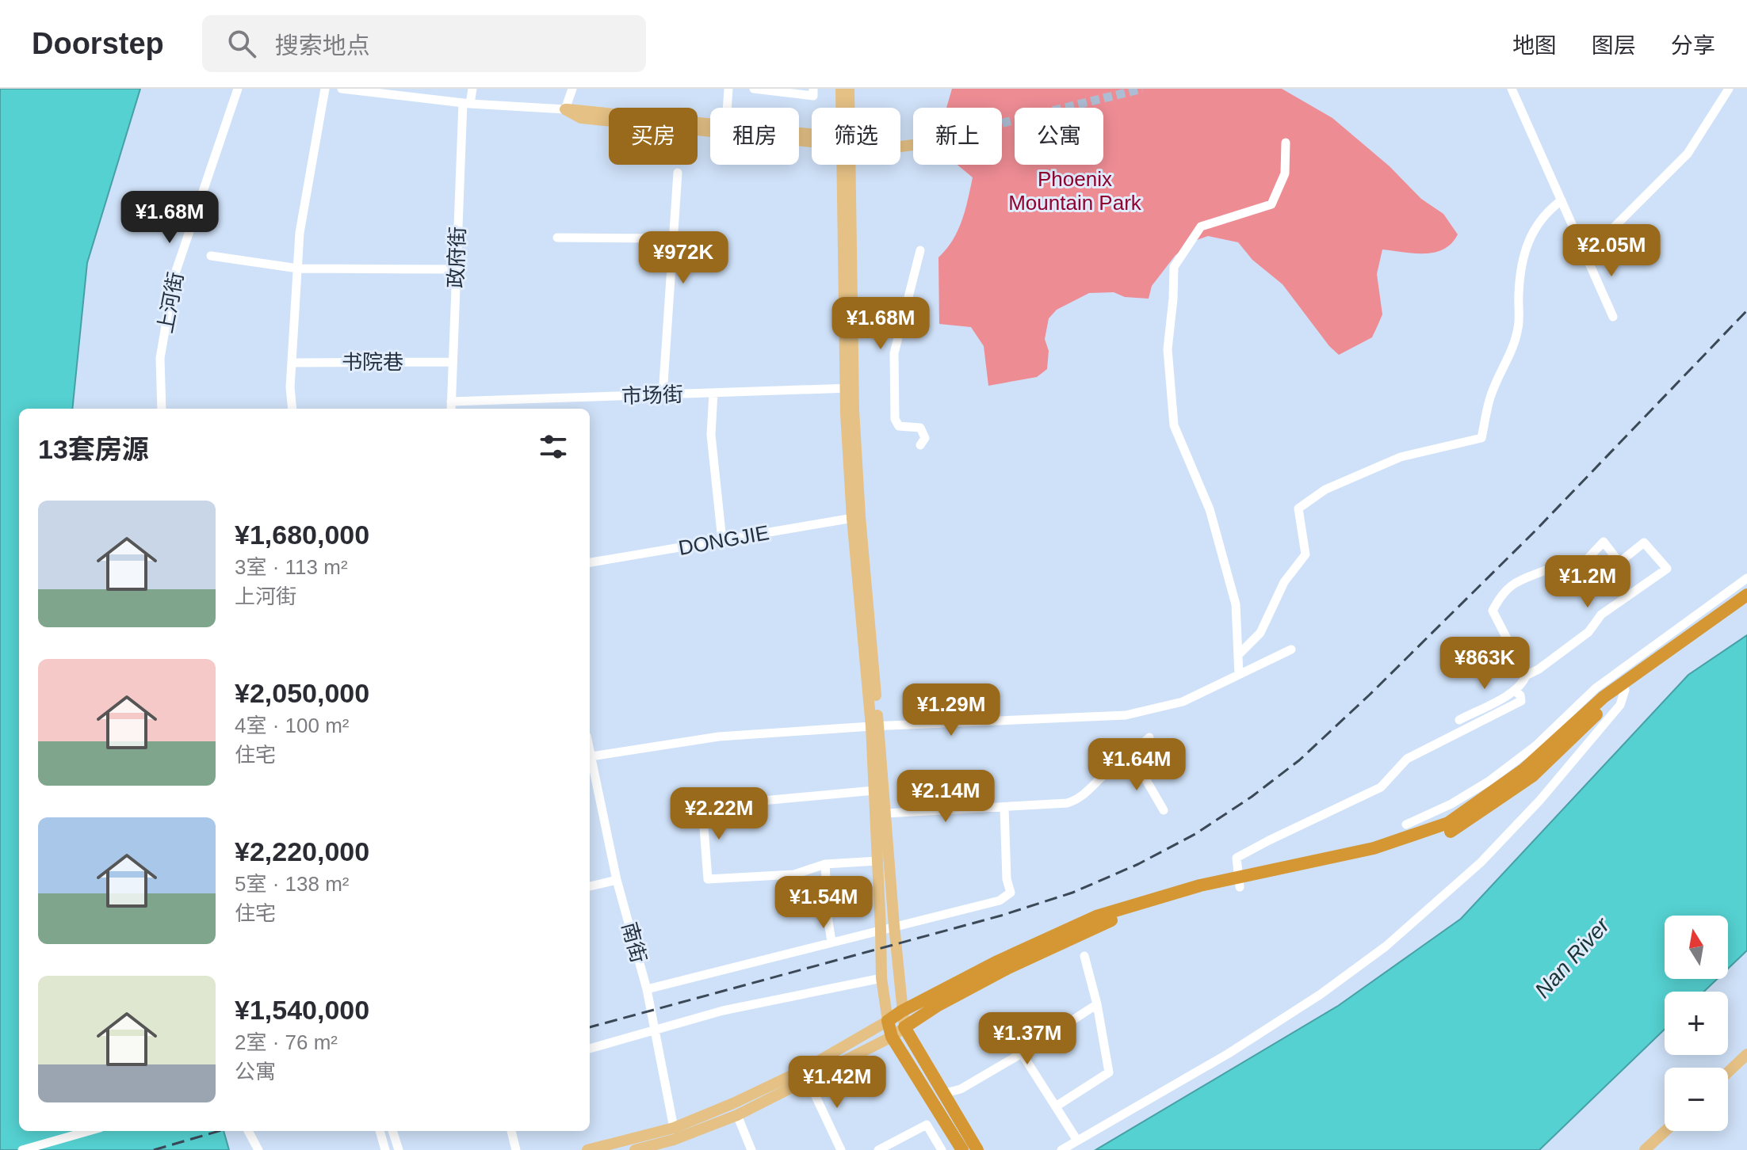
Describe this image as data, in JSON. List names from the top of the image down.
{
  "streets": {
    "street": [
      "政府街",
      "上河街",
      "书院巷",
      "市场街",
      "DONGJIE",
      "南街"
    ]
  },
  "crossings": [
    ["政府街", "书院巷"],
    ["政府街", "市场街"]
  ],
  "water": ["Nan River"],
  "parks": ["Phoenix Mountain Park"],
  "north": "top",
  "page": {
    "header": "Doorstep",
    "search": "搜索地点",
    "nav": ["地图", "图层", "分享"],
    "chip": [
      "买房",
      "租房",
      "筛选",
      "新上",
      "公寓"
    ],
    "price": [
      "¥1.68M",
      "¥2.05M",
      "¥972K",
      "¥1.68M",
      "¥1.2M",
      "¥863K",
      "¥1.29M",
      "¥1.64M",
      "¥2.14M",
      "¥2.22M",
      "¥1.54M",
      "¥1.37M",
      "¥1.42M"
    ],
    "heading": "13套房源",
    "list": [
      {
        "name": "¥1,680,000",
        "note": "3室 · 113 m² · 上河街"
      },
      {
        "name": "¥2,050,000",
        "note": "4室 · 100 m² · 住宅"
      },
      {
        "name": "¥2,220,000",
        "note": "5室 · 138 m² · 住宅"
      },
      {
        "name": "¥1,540,000",
        "note": "2室 · 76 m² · 公寓"
      }
    ],
    "map_buttons": ["+", "−"]
  }
}
